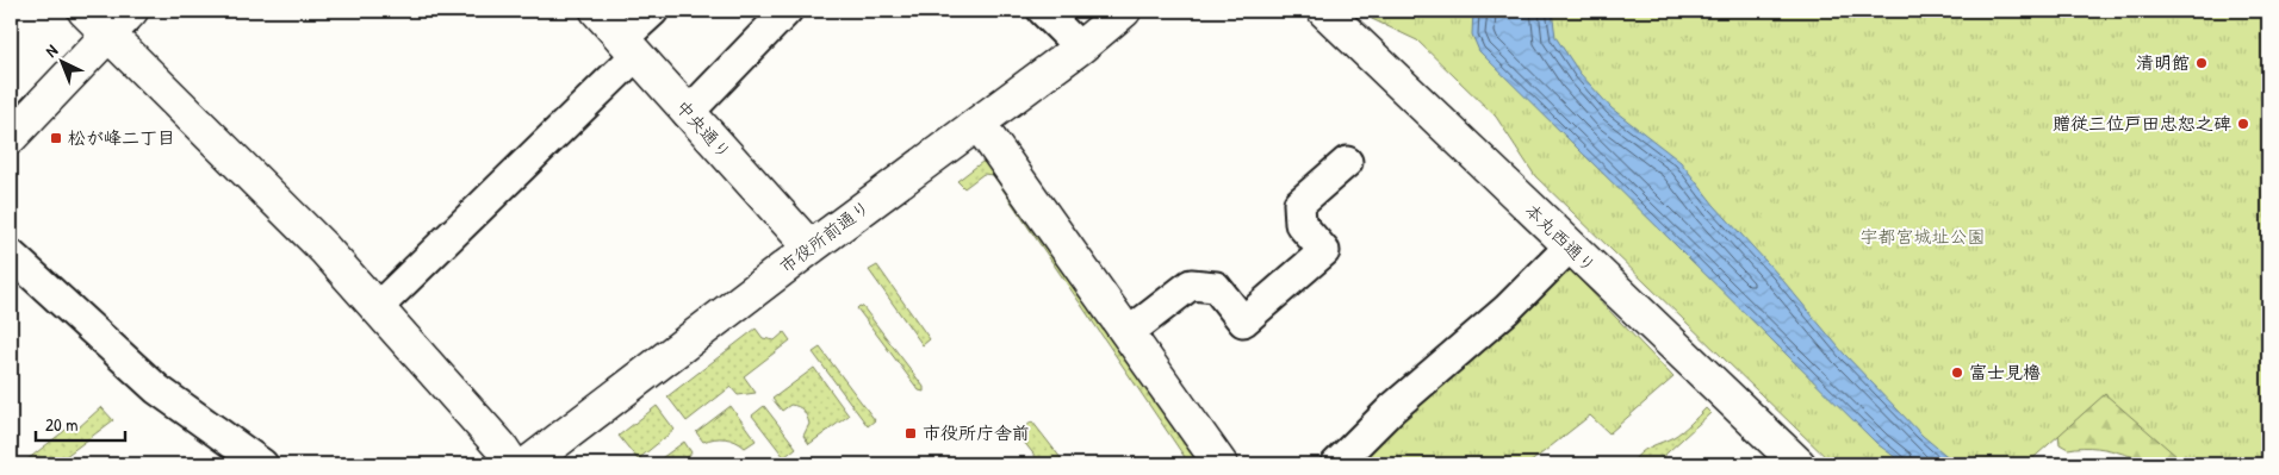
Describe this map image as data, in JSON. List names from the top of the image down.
{
  "streets": {
    "street": ["中央通り", "市役所前通り", "本丸西通り"]
  },
  "crossings": [
    ["中央通り", "市役所前通り"]
  ],
  "parks": ["宇都宮城址公園"],
  "places": {
    "other": ["清明館", "贈従三位戸田忠恕之碑", "富士見櫓"],
    "transit": ["松が峰二丁目", "市役所庁舎前"]
  },
  "scale_bar": "20 m",
  "north": "top left"
}
